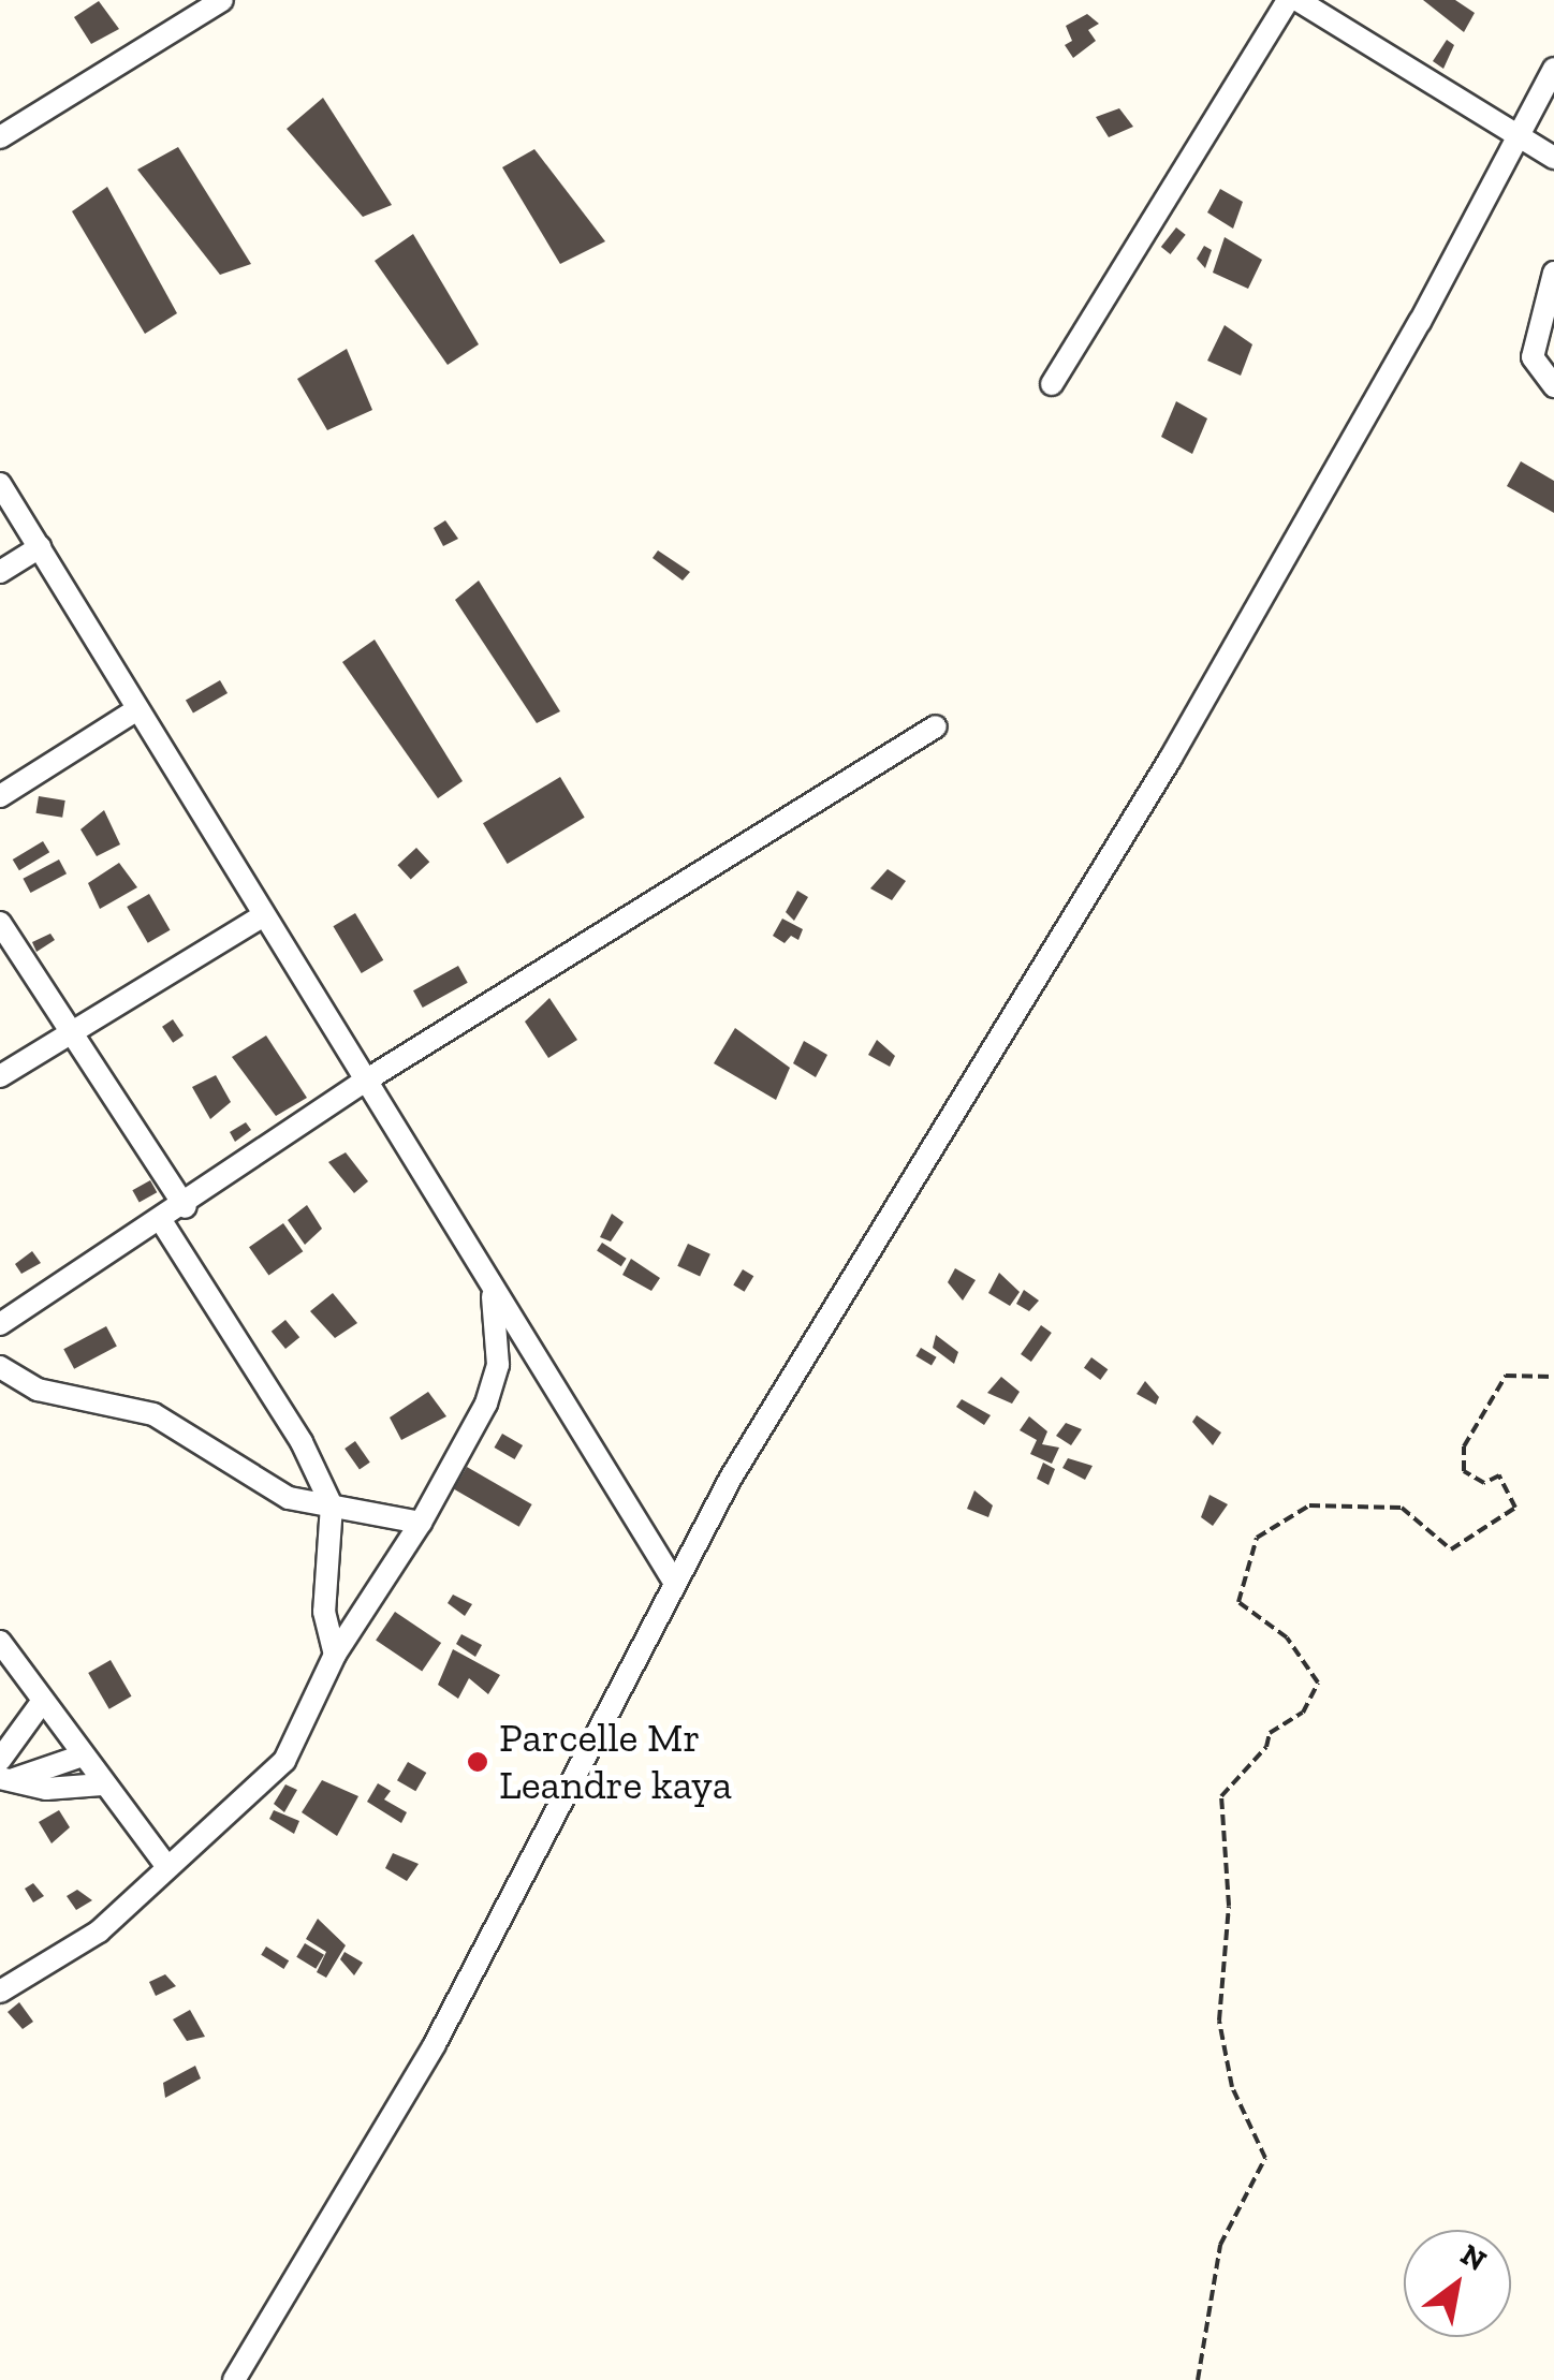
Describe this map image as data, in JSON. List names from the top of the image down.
{
  "places": ["Parcelle Mr Leandre kaya"],
  "north": "top right"
}
